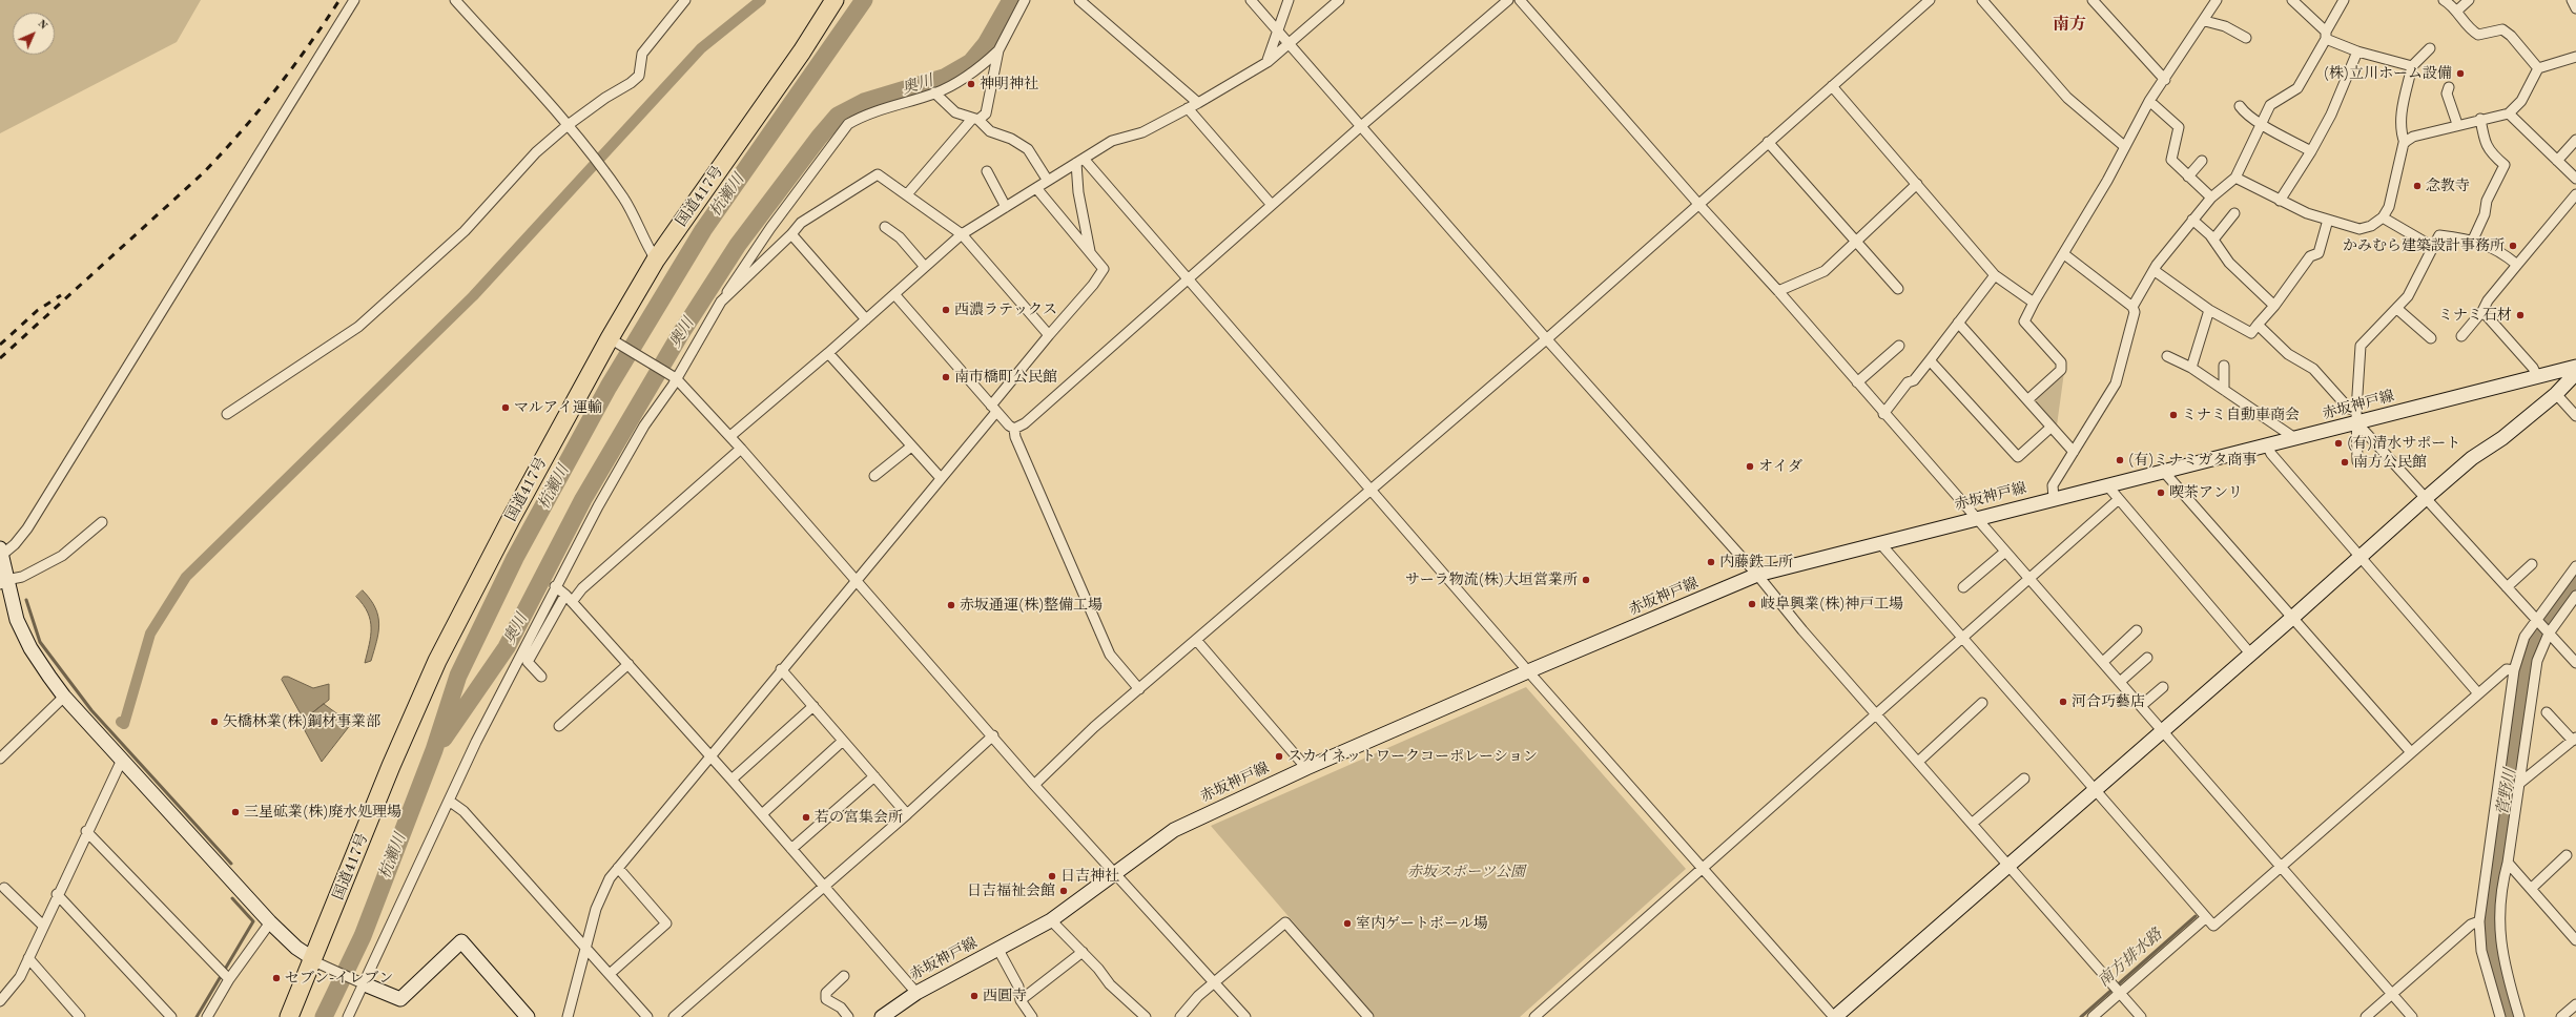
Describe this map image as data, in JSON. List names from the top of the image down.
{
  "streets": {
    "highway": ["国道417号"],
    "main road": ["赤坂神戸線"]
  },
  "districts": ["南方"],
  "water": [
    "奥川",
    "杭瀬川",
    "菅野川",
    "南方排水路"
  ],
  "parks": ["赤坂スポーツ公園"],
  "places": [
    "(株)立川ホーム設備",
    "神明神社",
    "念教寺",
    "かみむら建築設計事務所",
    "西濃ラテックス",
    "ミナミ石材",
    "南市橋町公民館",
    "マルアイ運輸",
    "ミナミ自動車商会",
    "(有)清水サポート",
    "(有)ミナミガタ商事",
    "南方公民館",
    "オイダ",
    "喫茶アンリ",
    "内藤鉄工所",
    "サーラ物流(株)大垣営業所",
    "岐阜興業(株)神戸工場",
    "赤坂通運(株)整備工場",
    "河合巧藝店",
    "矢橋林業(株)鋼材事業部",
    "スカイネットワークコーポレーション",
    "三星砿業(株)廃水処理場",
    "若の宮集会所",
    "日吉神社",
    "日吉福祉会館",
    "室内ゲートボール場",
    "セブン-イレブン",
    "西圓寺"
  ],
  "north": "top right"
}
